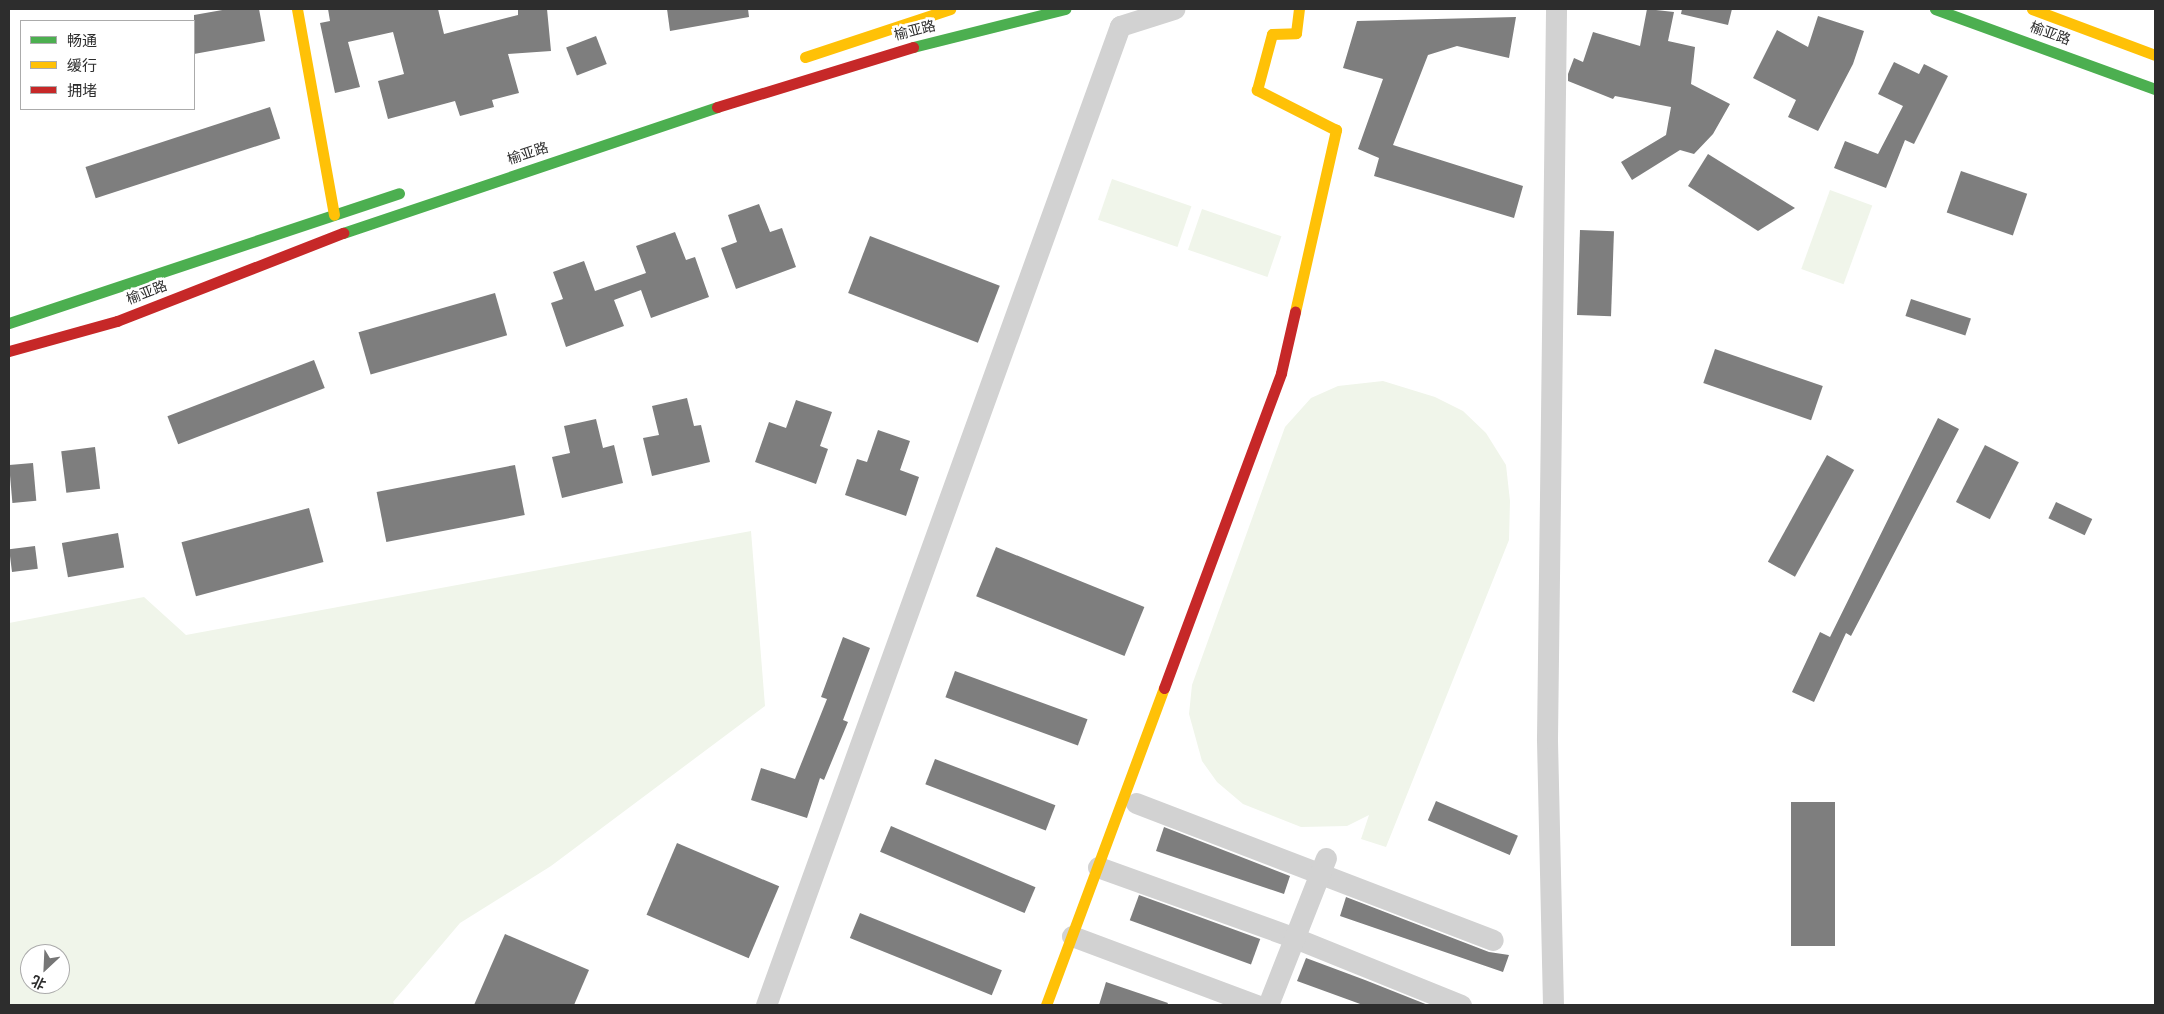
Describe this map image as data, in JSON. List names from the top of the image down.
{
  "streets": {
    "main road": ["榆亚路"]
  },
  "legend": ["畅通", "缓行", "拥堵"],
  "north": "bottom left"
}
